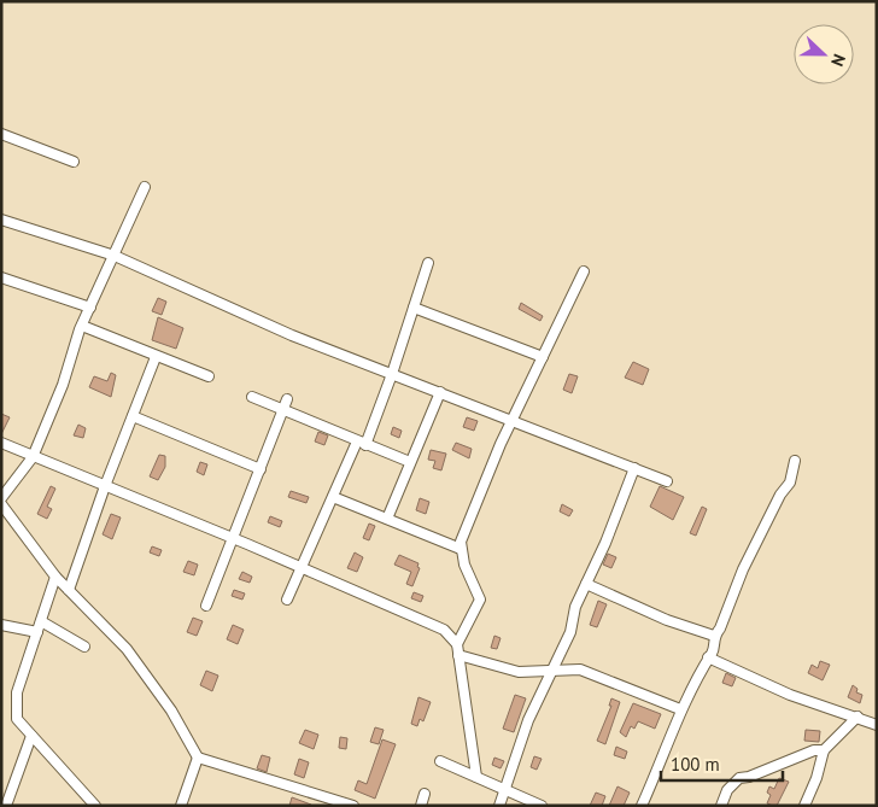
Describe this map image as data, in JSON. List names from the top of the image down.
{
  "scale_bar": "100 m",
  "north": "right"
}
